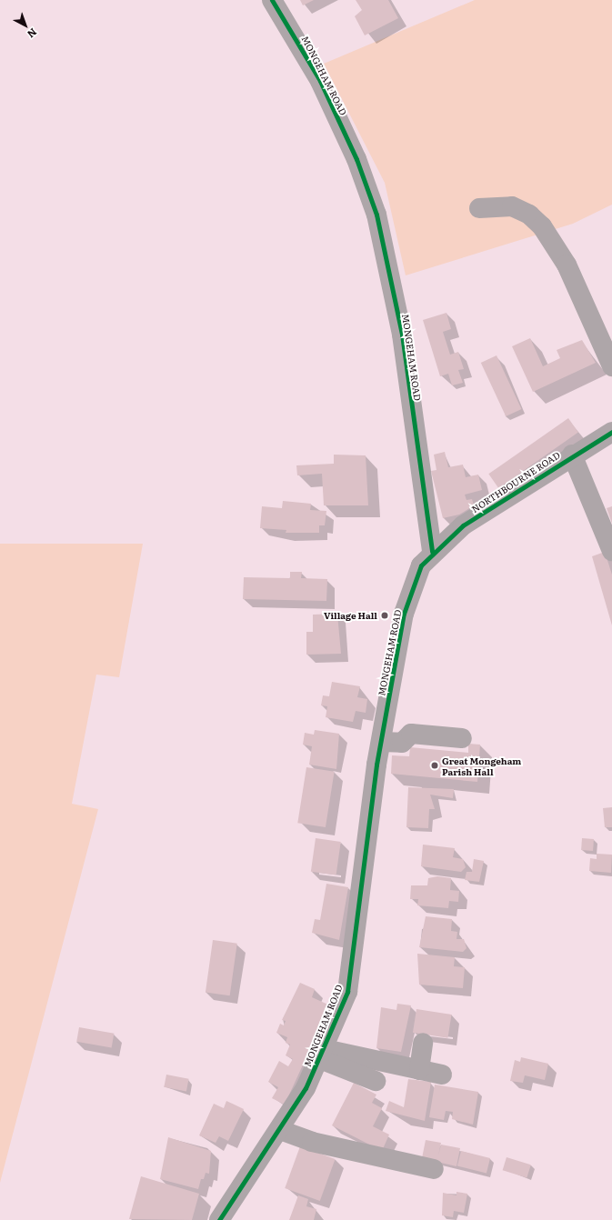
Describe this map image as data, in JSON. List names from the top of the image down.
{
  "streets": {
    "street": ["MONGEHAM ROAD", "NORTHBOURNE ROAD"]
  },
  "crossings": [
    ["MONGEHAM ROAD", "NORTHBOURNE ROAD"]
  ],
  "places": ["Village Hall", "Great Mongeham Parish Hall"],
  "north": "bottom right"
}
